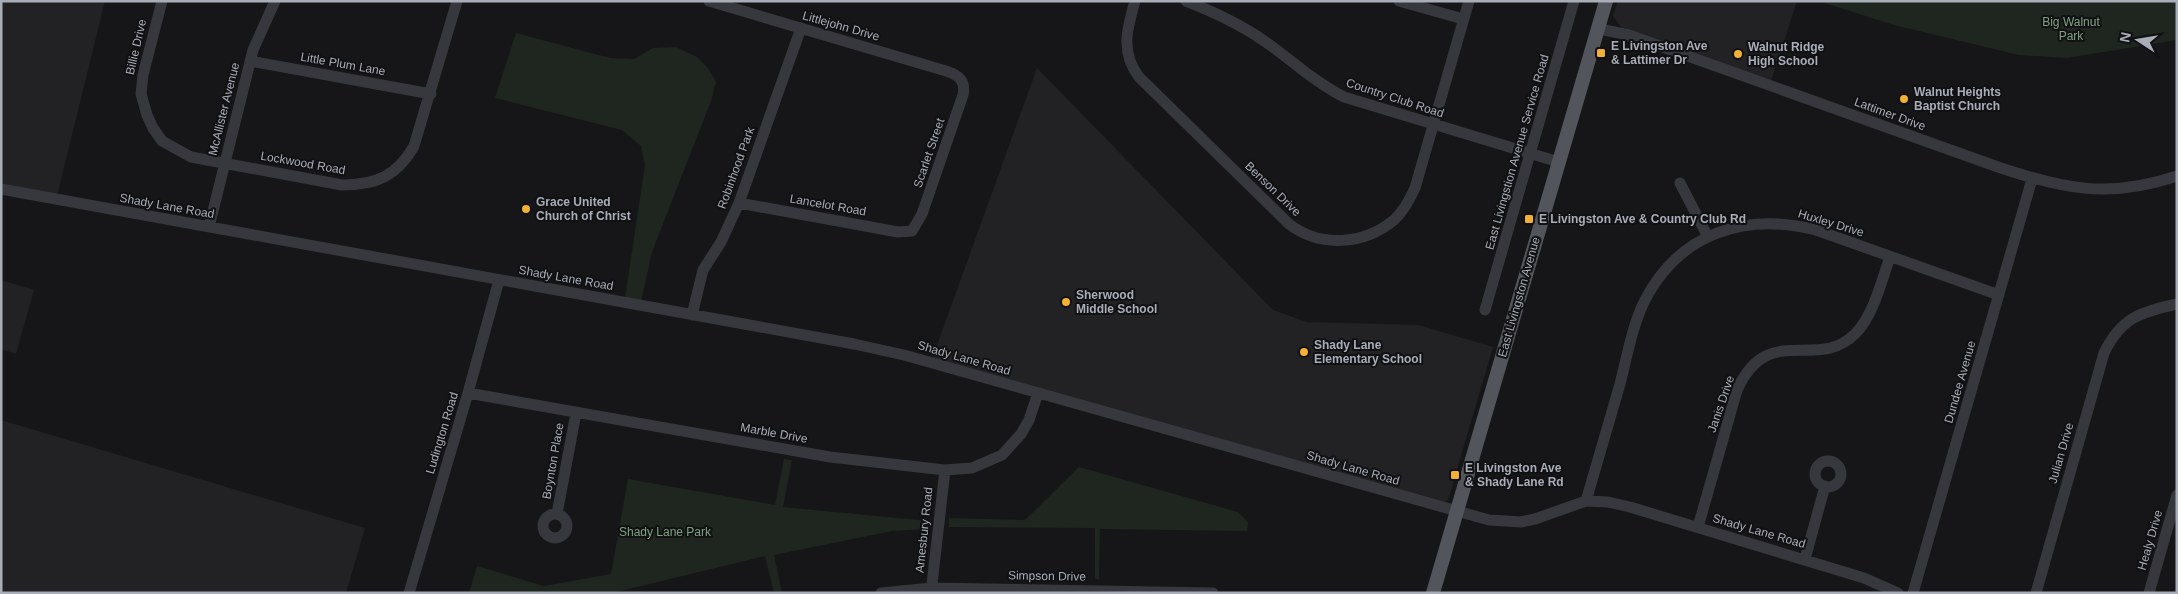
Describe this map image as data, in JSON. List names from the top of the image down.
{
  "streets": {
    "main road": ["East Livingston Avenue"],
    "street": [
      "Littlejohn Drive",
      "Billie Drive",
      "Little Plum Lane",
      "Country Club Road",
      "McAllister Avenue",
      "Lattimer Drive",
      "East Livingstion Avenue Service Road",
      "Scarlet Street",
      "Lockwood Road",
      "Robinhood Park",
      "Benson Drive",
      "Lancelot Road",
      "Shady Lane Road",
      "Huxley Drive",
      "Dundee Avenue",
      "Janis Drive",
      "Ludington Road",
      "Marble Drive",
      "Julian Drive",
      "Boynton Place",
      "Amesbury Road",
      "Healy Drive",
      "Simpson Drive"
    ]
  },
  "crossings": [
    ["Littlejohn Drive", "Scarlet Street"],
    ["Littlejohn Drive", "Robinhood Park"],
    ["Billie Drive", "Lockwood Road"],
    ["Little Plum Lane", "McAllister Avenue"],
    ["Little Plum Lane", "Lockwood Road"],
    ["Country Club Road", "East Livingstion Avenue Service Road"],
    ["Country Club Road", "Benson Drive"],
    ["Country Club Road", "East Livingston Avenue"],
    ["McAllister Avenue", "Lockwood Road"],
    ["McAllister Avenue", "Shady Lane Road"],
    ["Lattimer Drive", "East Livingston Avenue"],
    ["Lattimer Drive", "Dundee Avenue"],
    ["Scarlet Street", "Lancelot Road"],
    ["Robinhood Park", "Lancelot Road"],
    ["Robinhood Park", "Shady Lane Road"],
    ["Shady Lane Road", "Huxley Drive"],
    ["Shady Lane Road", "East Livingston Avenue"],
    ["Shady Lane Road", "Janis Drive"],
    ["Shady Lane Road", "Ludington Road"],
    ["Shady Lane Road", "Marble Drive"],
    ["Huxley Drive", "Dundee Avenue"],
    ["Huxley Drive", "Janis Drive"],
    ["Ludington Road", "Marble Drive"],
    ["Marble Drive", "Boynton Place"],
    ["Marble Drive", "Amesbury Road"],
    ["Amesbury Road", "Simpson Drive"]
  ],
  "parks": ["Big Walnut Park", "Shady Lane Park"],
  "places": {
    "transit": ["E Livingston Ave & Lattimer Dr", "E Livingston Ave & Country Club Rd", "E Livingston Ave & Shady Lane Rd"],
    "other": [
      "Walnut Ridge High School",
      "Walnut Heights Baptist Church",
      "Grace United Church of Christ",
      "Sherwood Middle School",
      "Shady Lane Elementary School"
    ]
  },
  "north": "left"
}
